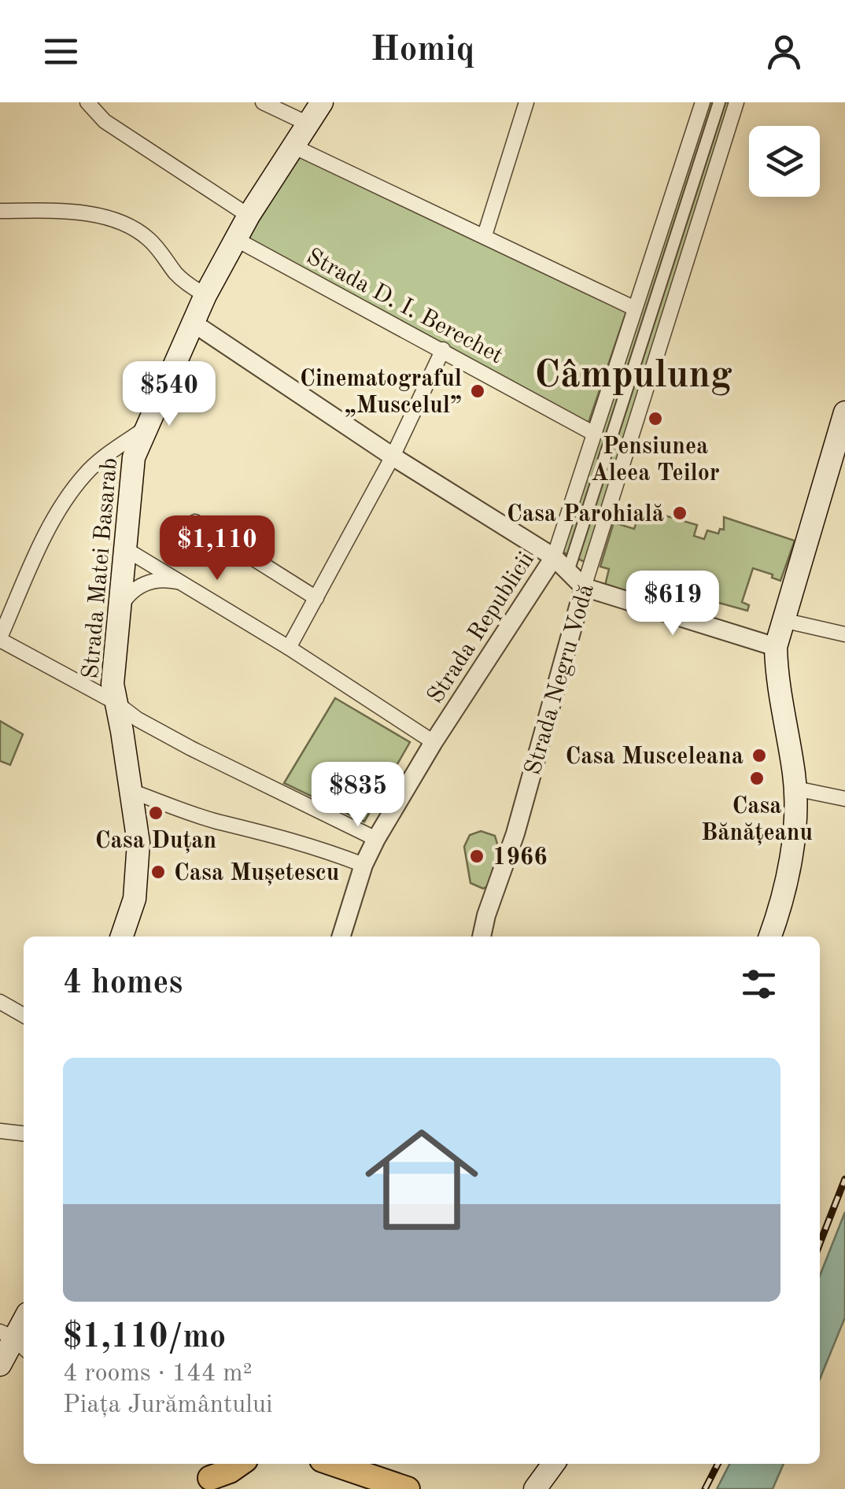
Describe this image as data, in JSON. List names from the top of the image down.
{
  "streets": {
    "main road": ["Strada Matei Basarab"],
    "street": ["Strada D. I. Berechet", "Strada Republicii", "Strada Negru Vodă"]
  },
  "crossings": [
    ["Strada D. I. Berechet", "Strada Matei Basarab"],
    ["Strada D. I. Berechet", "Strada Republicii"]
  ],
  "districts": ["Câmpulung"],
  "places": [
    "Cinematograful „Muscelul”",
    "Pensiunea Aleea Teilor",
    "Casa Parohială",
    "Casa Musceleana",
    "Casa Bănăţeanu",
    "Casa Duţan",
    "1966",
    "Casa Mușetescu"
  ],
  "page": {
    "header": "Homiq",
    "price": [
      "$540",
      "$1,110",
      "$619",
      "$835"
    ],
    "heading": "4 homes",
    "list": [
      {
        "name": "$1,110/mo",
        "note": "4 rooms · 144 m² · Piața Jurământului"
      }
    ]
  }
}
